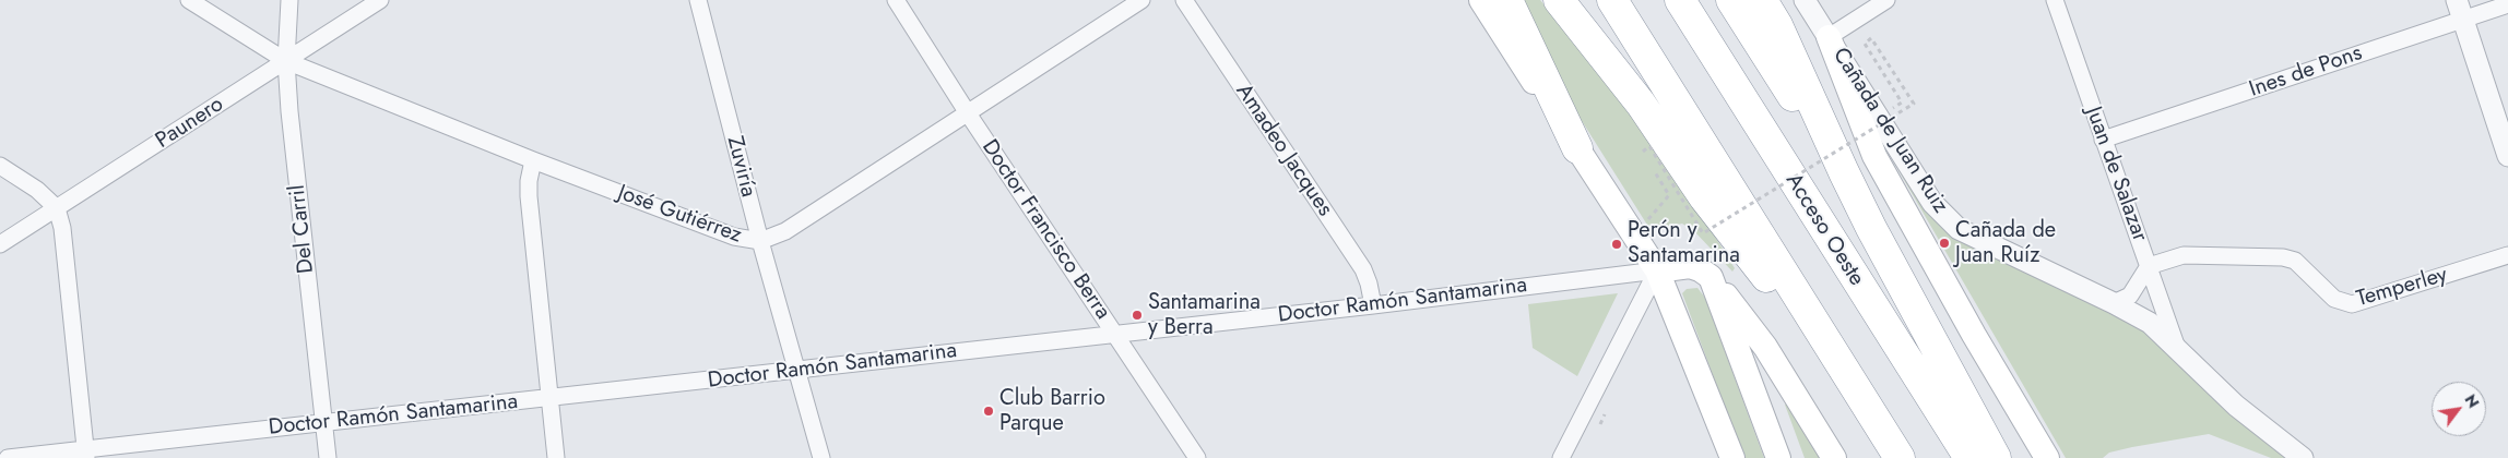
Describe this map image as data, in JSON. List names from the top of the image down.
{
  "streets": {
    "highway": ["Acceso Oeste"],
    "street": [
      "Ines de Pons",
      "Paunero",
      "Cañada de Juan Ruiz",
      "Amadeo Jacques",
      "Zuviría",
      "Juan de Salazar",
      "José Gutiérrez",
      "Del Carril",
      "Doctor Francisco Berra",
      "Temperley",
      "Doctor Ramón Santamarina"
    ]
  },
  "crossings": [
    ["Ines de Pons", "Juan de Salazar"],
    ["Paunero", "José Gutiérrez"],
    ["Paunero", "Del Carril"],
    ["Cañada de Juan Ruiz", "Juan de Salazar"],
    ["Amadeo Jacques", "Doctor Ramón Santamarina"],
    ["Zuviría", "José Gutiérrez"],
    ["Zuviría", "Doctor Ramón Santamarina"],
    ["Juan de Salazar", "Temperley"],
    ["José Gutiérrez", "Del Carril"],
    ["José Gutiérrez", "Doctor Francisco Berra"],
    ["Del Carril", "Doctor Ramón Santamarina"],
    ["Doctor Francisco Berra", "Doctor Ramón Santamarina"]
  ],
  "places": [
    "Cañada de Juan Ruíz",
    "Perón y Santamarina",
    "Santamarina y Berra",
    "Club Barrio Parque"
  ],
  "north": "top right"
}
